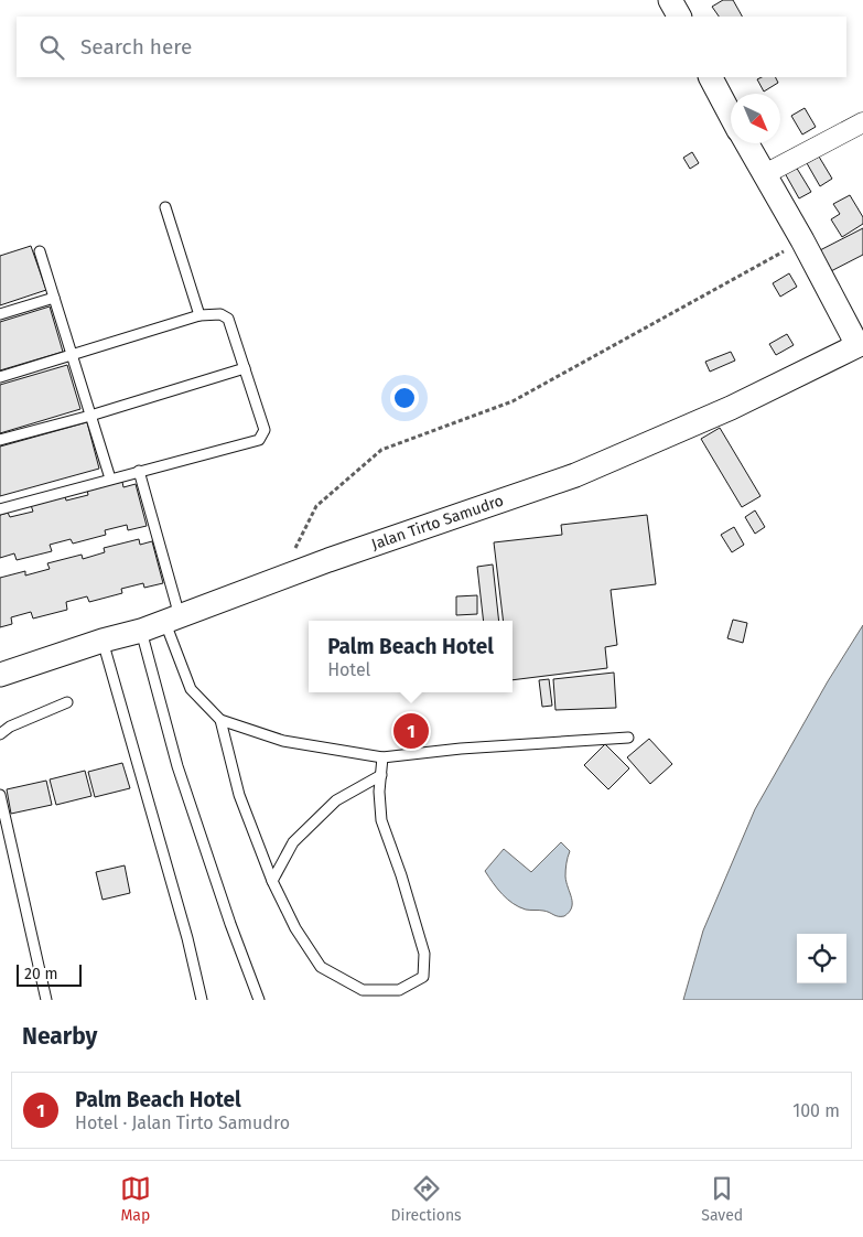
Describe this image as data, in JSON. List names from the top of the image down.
{
  "streets": {
    "street": ["Jalan Tirto Samudro"]
  },
  "scale_bar": "20 m",
  "north": "bottom right",
  "page": {
    "search": "Search here",
    "popup": ["Palm Beach Hotel", "Hotel"],
    "pins": "1",
    "scale": "20 m",
    "heading": "Nearby",
    "list": [
      {
        "mark": "1",
        "name": "Palm Beach Hotel",
        "note": "Hotel · Jalan Tirto Samudro",
        "value": "100 m"
      }
    ],
    "nav": ["Map", "Directions", "Saved"]
  }
}
